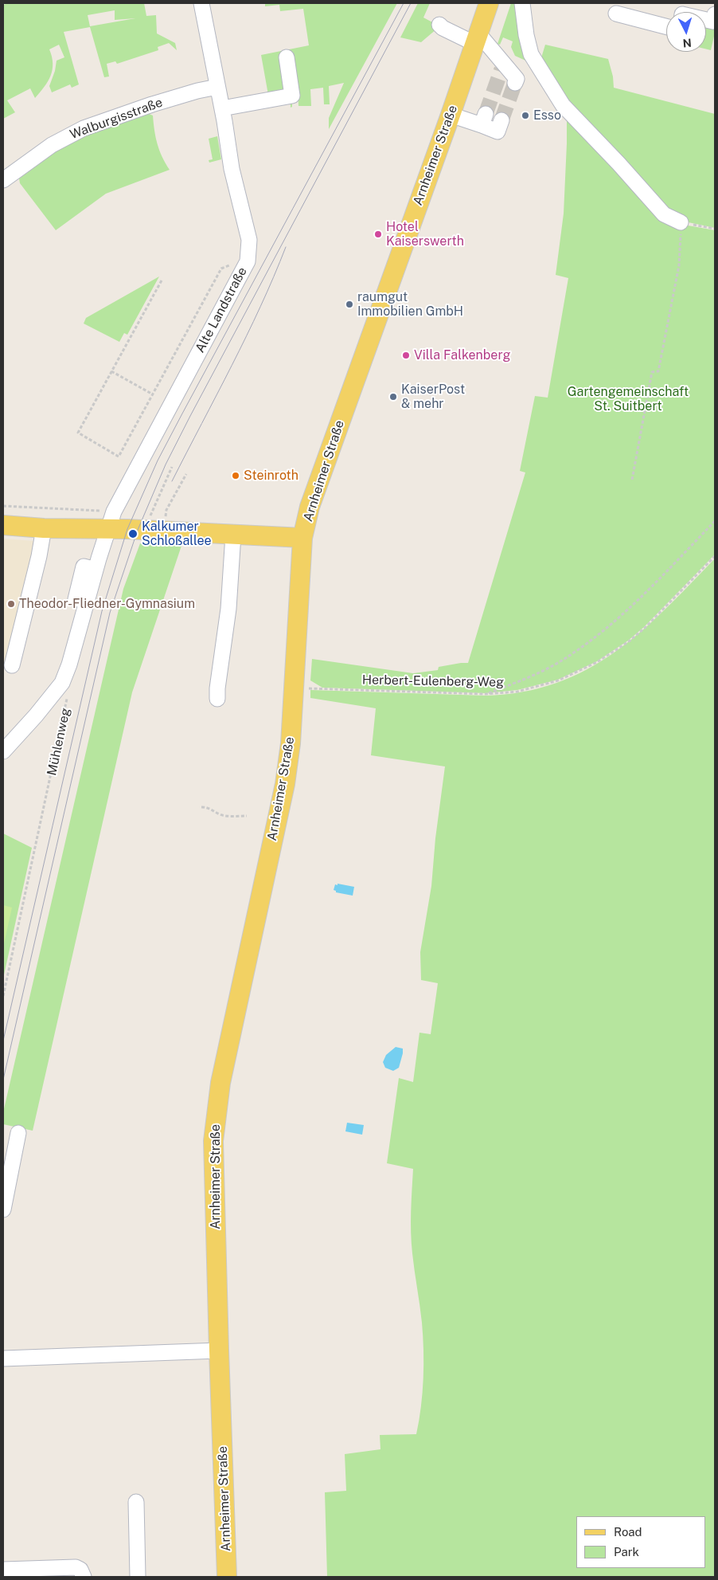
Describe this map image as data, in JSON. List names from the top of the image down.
{
  "streets": {
    "main road": ["Arnheimer Straße"],
    "street": ["Walburgisstraße", "Alte Landstraße"],
    "path": ["Herbert-Eulenberg-Weg", "Mühlenweg"]
  },
  "crossings": [
    ["Walburgisstraße", "Alte Landstraße"],
    ["Arnheimer Straße", "Herbert-Eulenberg-Weg"]
  ],
  "parks": ["Gartengemeinschaft St. Suitbert"],
  "places": [
    "Esso",
    "Hotel Kaiserswerth",
    "raumgut Immobilien GmbH",
    "Villa Falkenberg",
    "KaiserPost & mehr",
    "Steinroth",
    "Kalkumer Schloßallee",
    "Theodor-Fliedner-Gymnasium"
  ],
  "legend": ["Road", "Park"],
  "north": "bottom"
}
